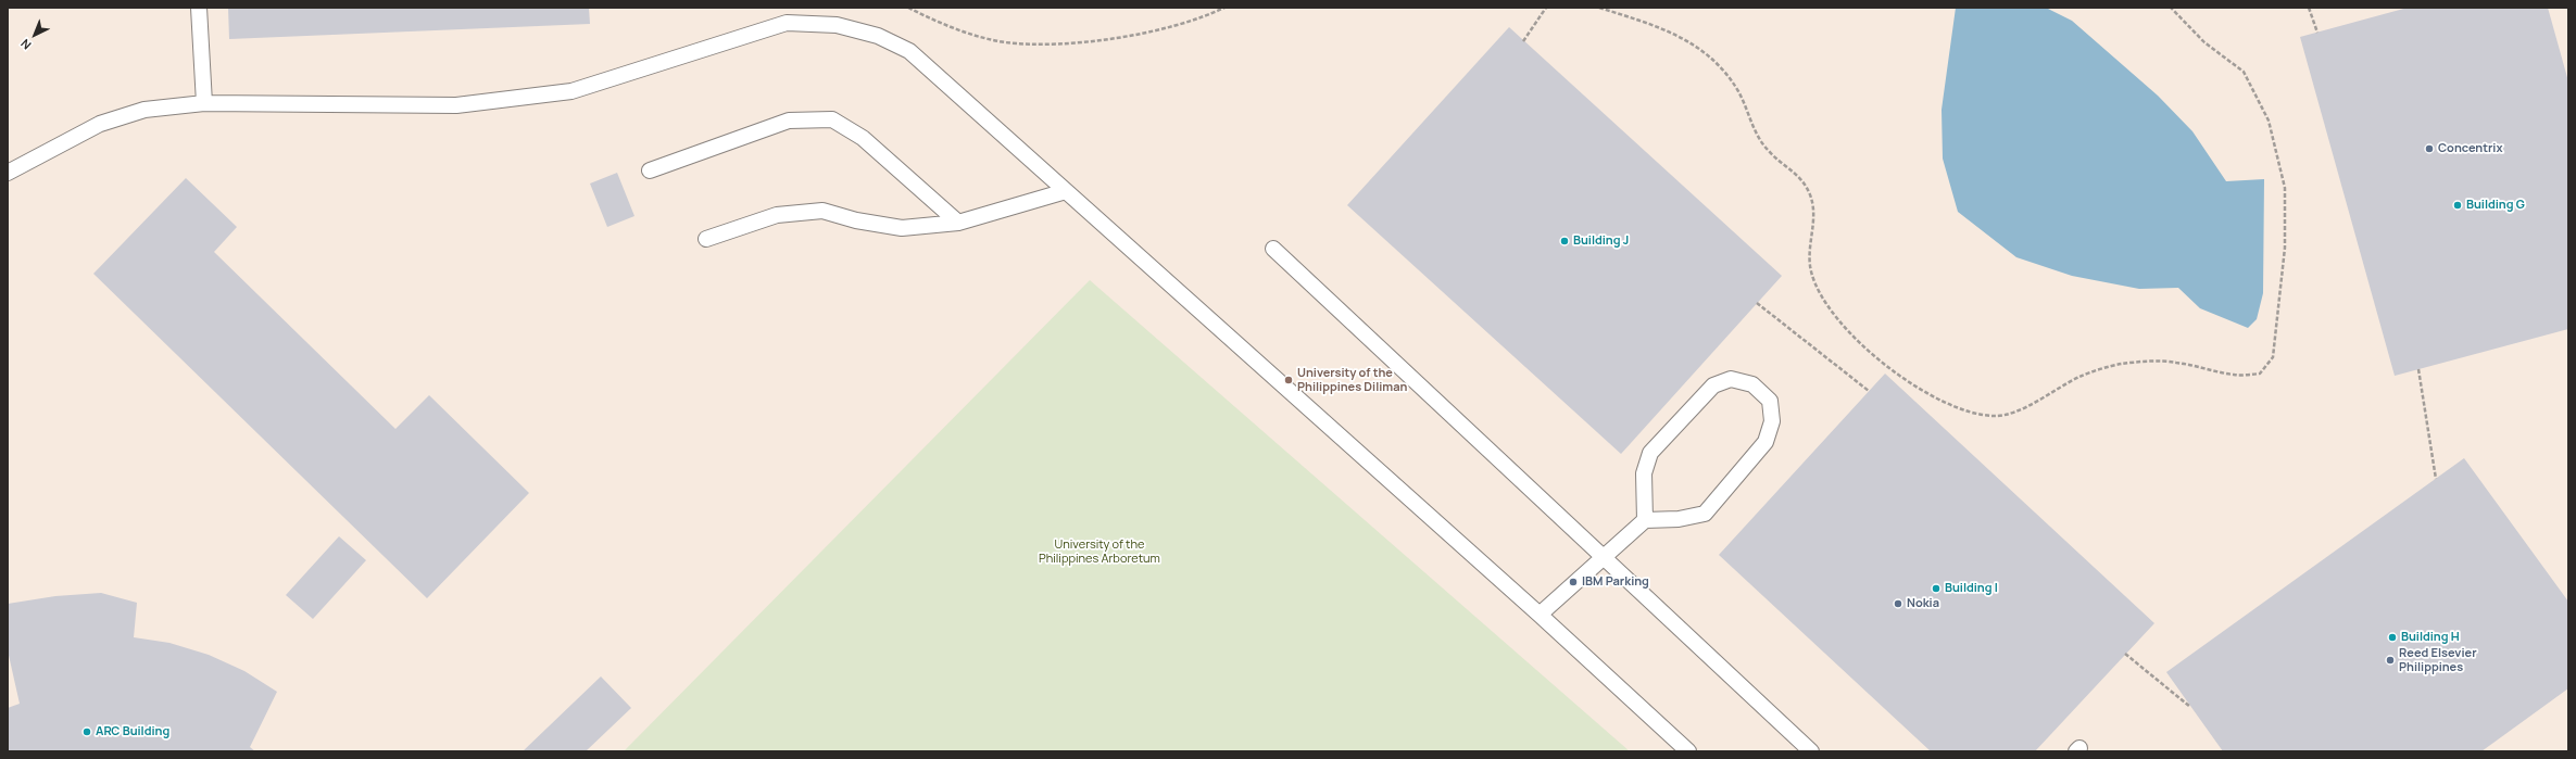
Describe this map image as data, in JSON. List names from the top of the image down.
{
  "parks": ["University of the Philippines Arboretum"],
  "places": [
    "Concentrix",
    "Building G",
    "Building J",
    "University of the Philippines Diliman",
    "IBM Parking",
    "Building I",
    "Nokia",
    "Building H",
    "Reed Elsevier Philippines",
    "ARC Building"
  ],
  "north": "bottom left"
}
